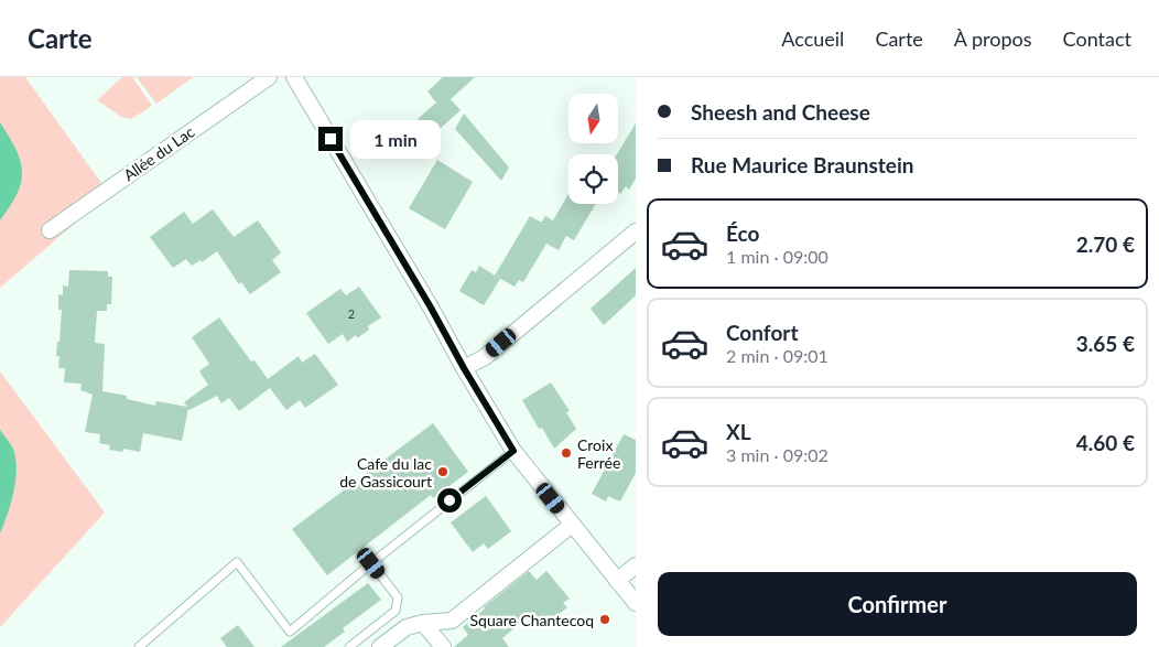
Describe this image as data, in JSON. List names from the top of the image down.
{
  "streets": {
    "street": ["Allée du Lac"]
  },
  "places": ["Croix Ferrée", "Cafe du lac de Gassicourt", "Square Chantecoq"],
  "house_numbers": ["2"],
  "north": "bottom",
  "page": {
    "header": "Carte",
    "nav": [
      "Accueil",
      "Carte",
      "À propos",
      "Contact"
    ],
    "banner": ["Sheesh and Cheese", "Rue Maurice Braunstein"],
    "bubble": "1 min",
    "list": [
      {
        "name": "Éco",
        "note": "1 min · 09:00",
        "value": "2.70 €"
      },
      {
        "name": "Confort",
        "note": "2 min · 09:01",
        "value": "3.65 €"
      },
      {
        "name": "XL",
        "note": "3 min · 09:02",
        "value": "4.60 €"
      }
    ],
    "buttons": "Confirmer"
  }
}
